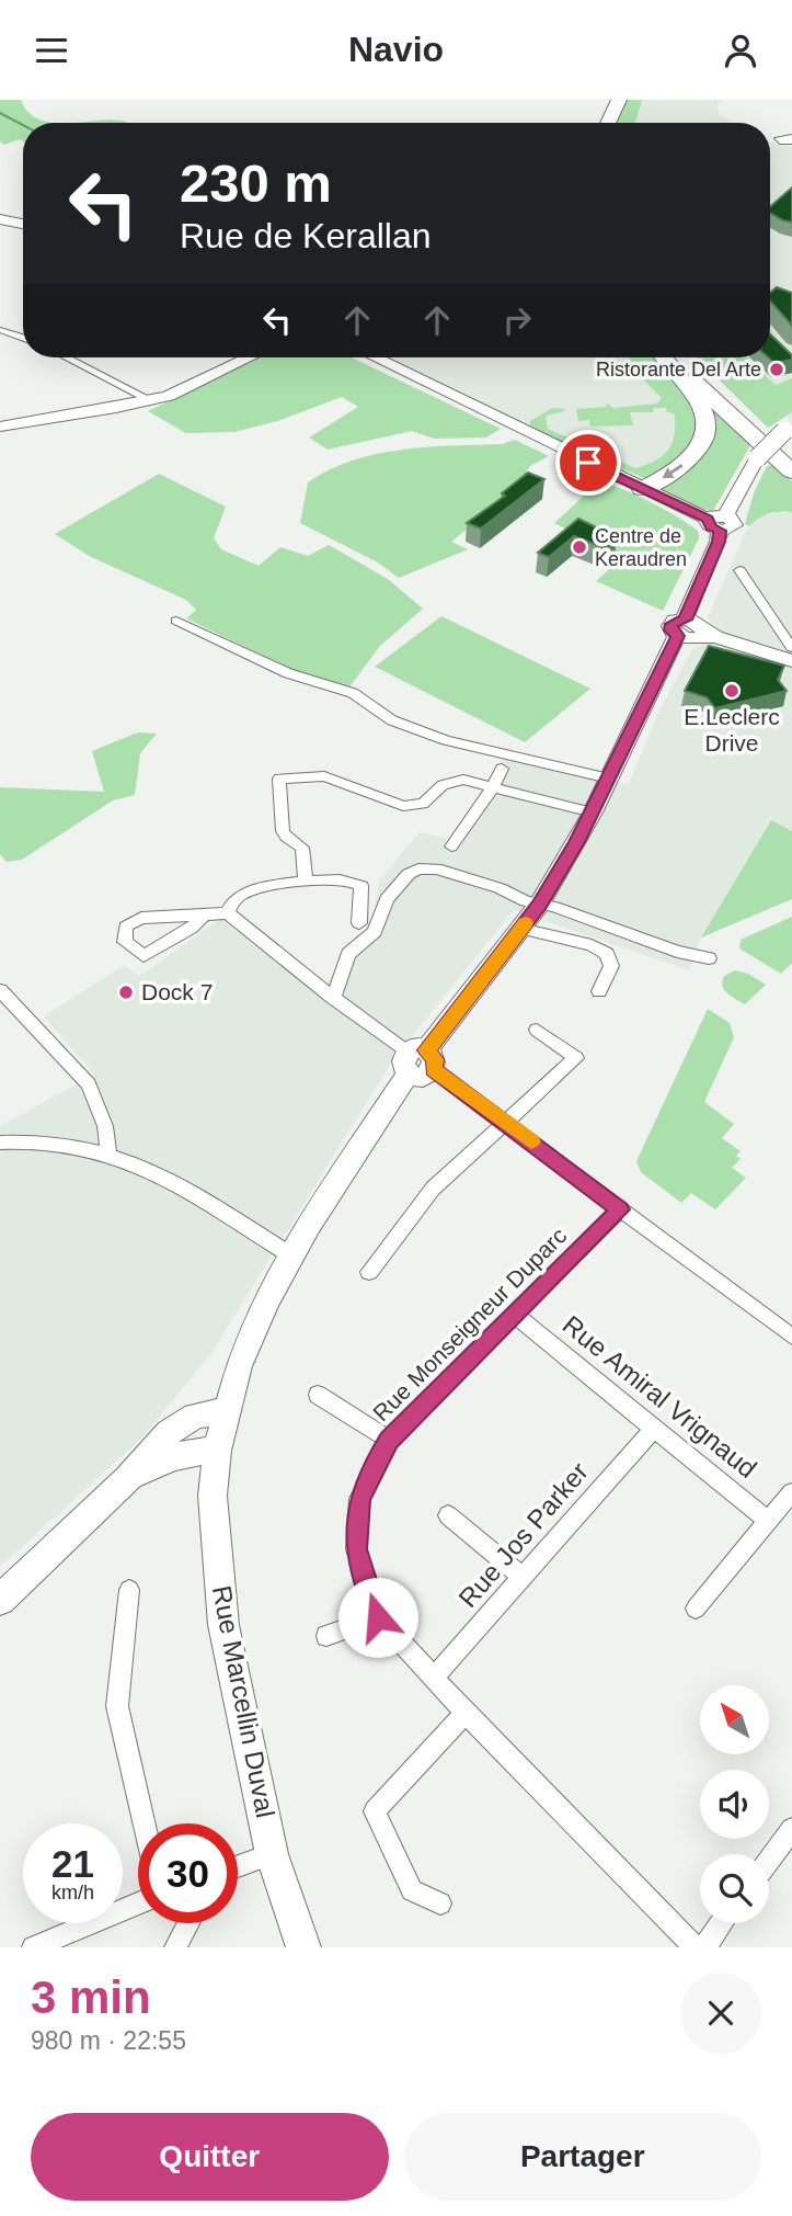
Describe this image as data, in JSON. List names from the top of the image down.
{
  "streets": {
    "main road": ["Rue Marcellin Duval"],
    "street": ["Rue Monseigneur Duparc", "Rue Amiral Vrignaud", "Rue Jos Parker"]
  },
  "crossings": [
    ["Rue Monseigneur Duparc", "Rue Amiral Vrignaud"],
    ["Rue Monseigneur Duparc", "Rue Jos Parker"],
    ["Rue Amiral Vrignaud", "Rue Jos Parker"]
  ],
  "places": [
    "Ristorante Del Arte",
    "Centre de Keraudren",
    "E.Leclerc Drive",
    "Dock 7"
  ],
  "north": "top left",
  "page": {
    "header": "Navio",
    "turn": ["230 m", "Rue de Kerallan"],
    "speed": "21 km/h",
    "limit": "30",
    "heading": ["3 min", "980 m · 22:55"],
    "buttons": ["Quitter", "Partager"]
  }
}
